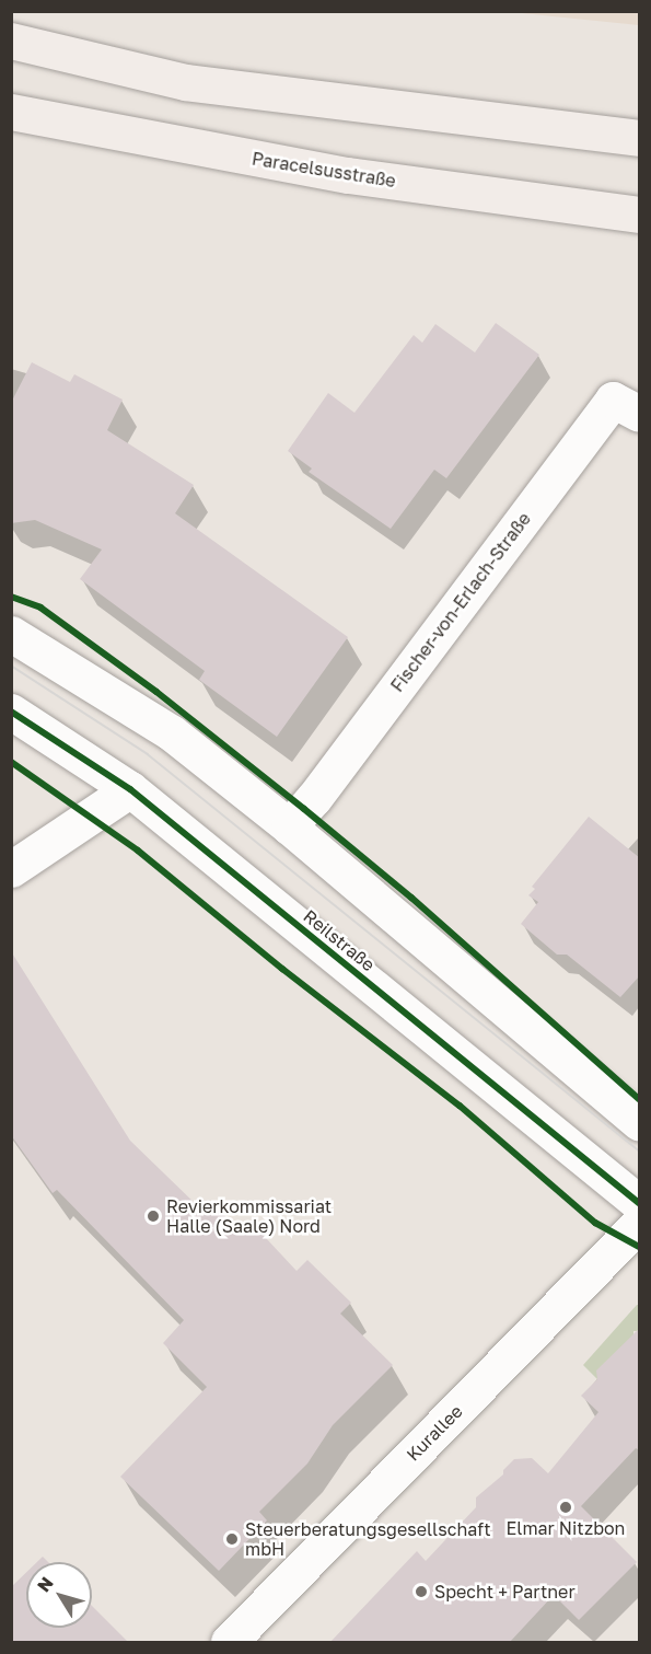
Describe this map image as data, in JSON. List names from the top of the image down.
{
  "streets": {
    "main road": ["Paracelsusstraße"],
    "street": ["Fischer-von-Erlach-Straße", "Reilstraße", "Kurallee"]
  },
  "places": [
    "Revierkommissariat Halle (Saale) Nord",
    "Elmar Nitzbon",
    "Steuerberatungsgesellschaft mbH",
    "Specht + Partner"
  ],
  "north": "top left"
}
